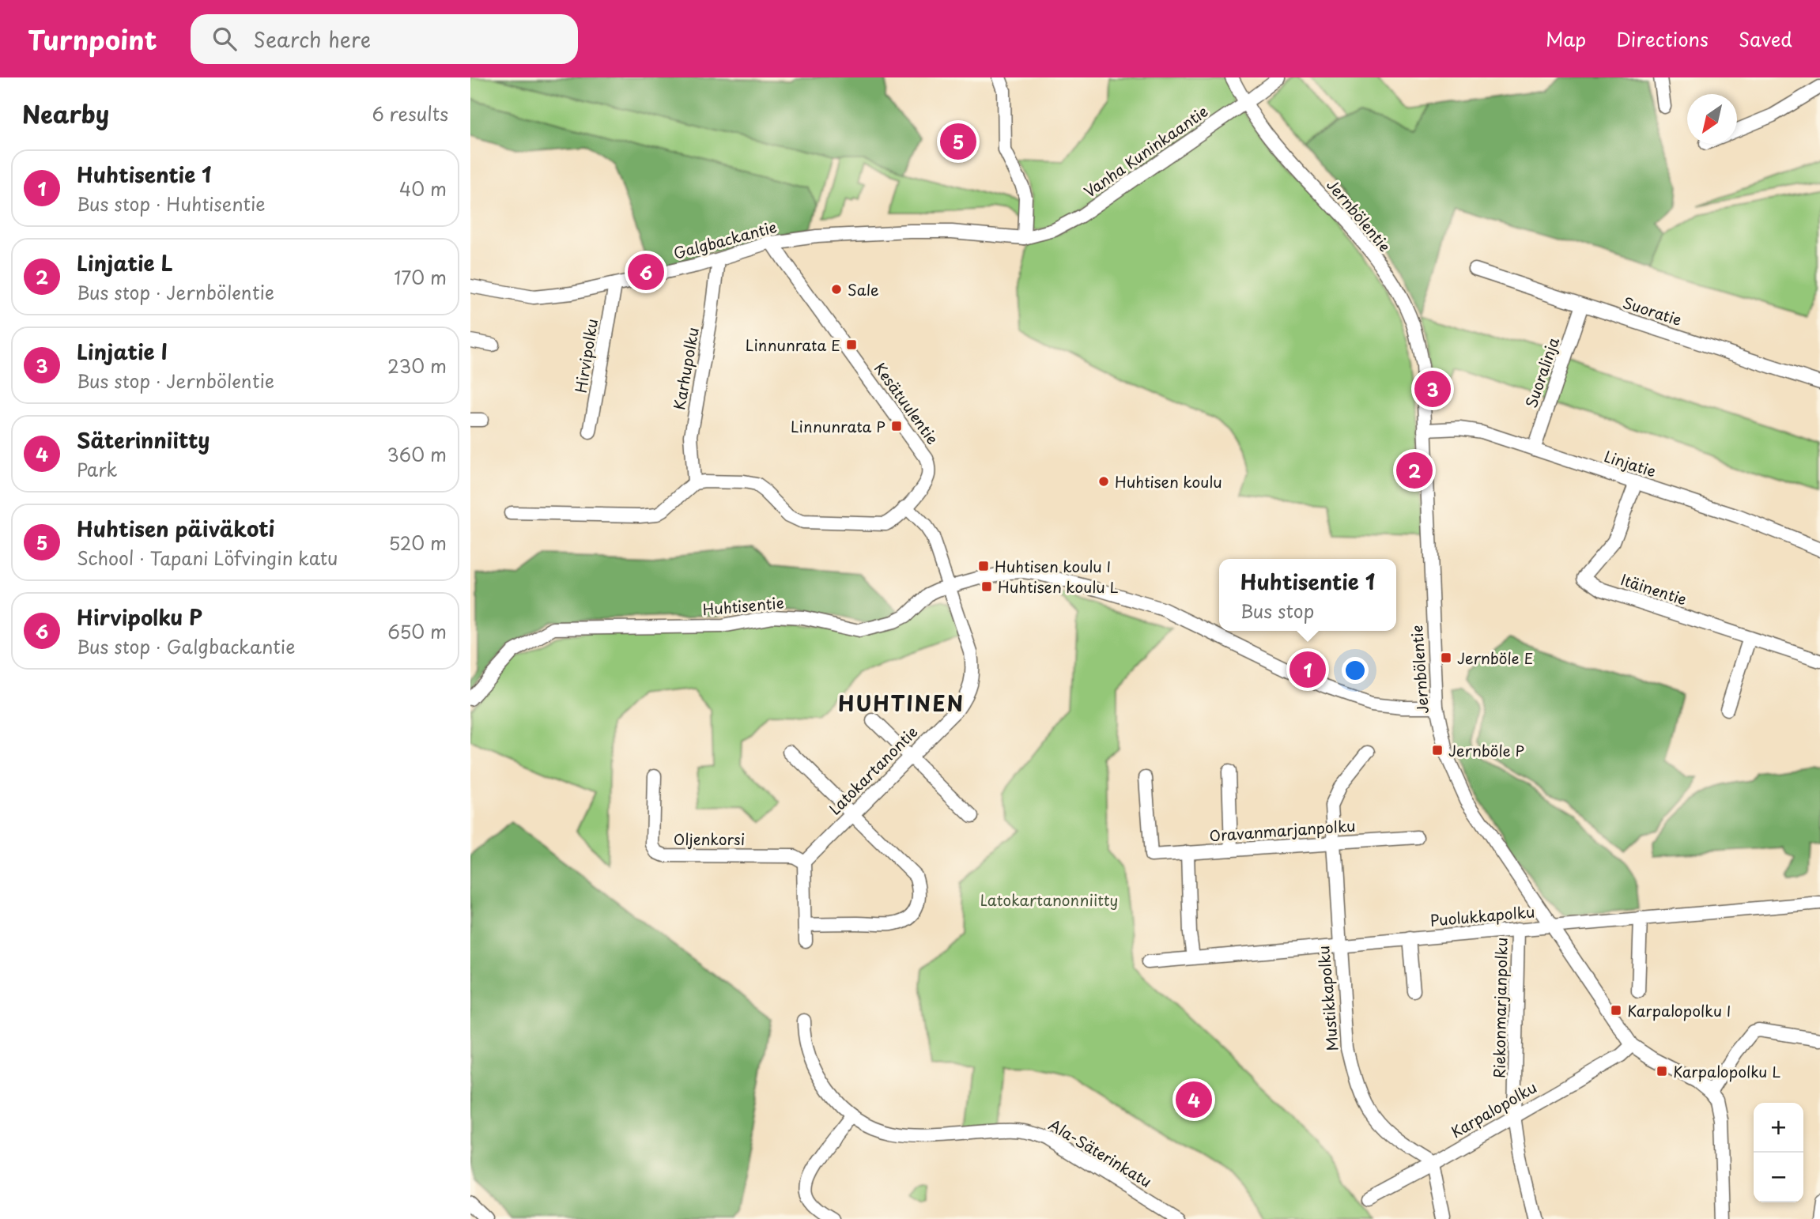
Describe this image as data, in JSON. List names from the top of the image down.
{
  "streets": {
    "street": [
      "Vanha Kuninkaantie",
      "Jernbölentie",
      "Galgbackantie",
      "Suoratie",
      "Hirvipolku",
      "Karhupolku",
      "Suoralinja",
      "Kesätuulentie",
      "Linjatie",
      "Itäinentie",
      "Huhtisentie",
      "Latokartanontie",
      "Oravanmarjanpolku",
      "Oljenkorsi",
      "Puolukkapolku",
      "Mustikkapolku",
      "Riekonmarjanpolku",
      "Karpalopolku",
      "Ala-Säterinkatu"
    ]
  },
  "crossings": [
    ["Vanha Kuninkaantie", "Jernbölentie"],
    ["Vanha Kuninkaantie", "Galgbackantie"],
    ["Jernbölentie", "Linjatie"],
    ["Jernbölentie", "Huhtisentie"],
    ["Jernbölentie", "Puolukkapolku"],
    ["Jernbölentie", "Karpalopolku"],
    ["Galgbackantie", "Hirvipolku"],
    ["Galgbackantie", "Karhupolku"],
    ["Galgbackantie", "Kesätuulentie"],
    ["Suoratie", "Suoralinja"],
    ["Karhupolku", "Kesätuulentie"],
    ["Suoralinja", "Linjatie"],
    ["Kesätuulentie", "Latokartanontie"],
    ["Linjatie", "Itäinentie"],
    ["Huhtisentie", "Latokartanontie"],
    ["Latokartanontie", "Oljenkorsi"],
    ["Oravanmarjanpolku", "Mustikkapolku"],
    ["Puolukkapolku", "Mustikkapolku"],
    ["Puolukkapolku", "Riekonmarjanpolku"],
    ["Mustikkapolku", "Karpalopolku"],
    ["Riekonmarjanpolku", "Karpalopolku"]
  ],
  "districts": ["HUHTINEN"],
  "parks": ["Latokartanonniitty"],
  "places": {
    "other": ["Sale", "Huhtisen koulu"],
    "transit": [
      "Linnunrata E",
      "Linnunrata P",
      "Huhtisen koulu I",
      "Huhtisen koulu L",
      "Jernböle E",
      "Jernböle P",
      "Karpalopolku I",
      "Karpalopolku L"
    ]
  },
  "north": "bottom left",
  "page": {
    "header": "Turnpoint",
    "search": "Search here",
    "nav": ["Map", "Directions", "Saved"],
    "heading": ["Nearby", "6 results"],
    "pins": [
      "5",
      "6",
      "3",
      "2",
      "1",
      "4"
    ],
    "list": [
      {
        "mark": "1",
        "name": "Huhtisentie 1",
        "note": "Bus stop · Huhtisentie",
        "value": "40 m"
      },
      {
        "mark": "2",
        "name": "Linjatie L",
        "note": "Bus stop · Jernbölentie",
        "value": "170 m"
      },
      {
        "mark": "3",
        "name": "Linjatie I",
        "note": "Bus stop · Jernbölentie",
        "value": "230 m"
      },
      {
        "mark": "4",
        "name": "Säterinniitty",
        "note": "Park",
        "value": "360 m"
      },
      {
        "mark": "5",
        "name": "Huhtisen päiväkoti",
        "note": "School · Tapani Löfvingin katu",
        "value": "520 m"
      },
      {
        "mark": "6",
        "name": "Hirvipolku P",
        "note": "Bus stop · Galgbackantie",
        "value": "650 m"
      }
    ],
    "popup": ["Huhtisentie 1", "Bus stop"],
    "map_buttons": ["+", "−"]
  }
}
